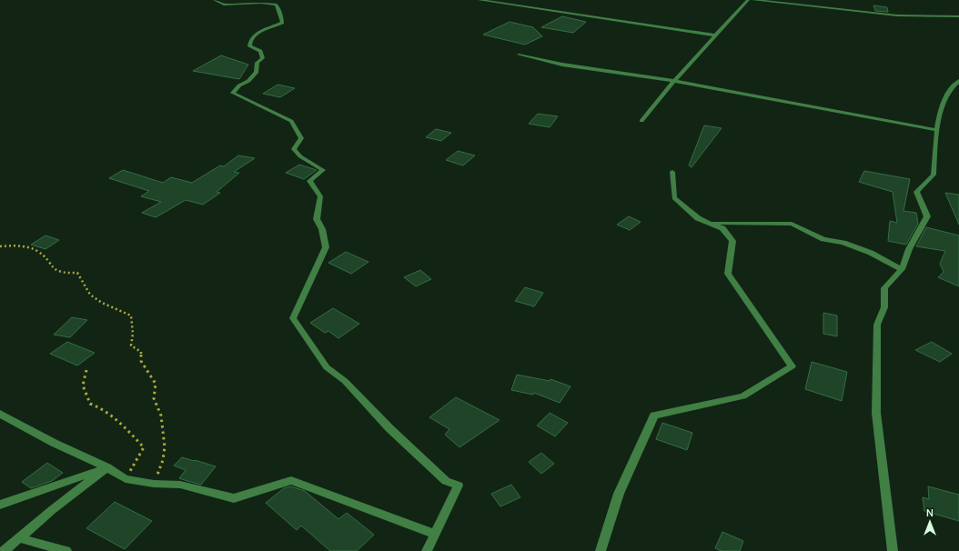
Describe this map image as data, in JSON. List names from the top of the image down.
{
  "north": "top"
}
